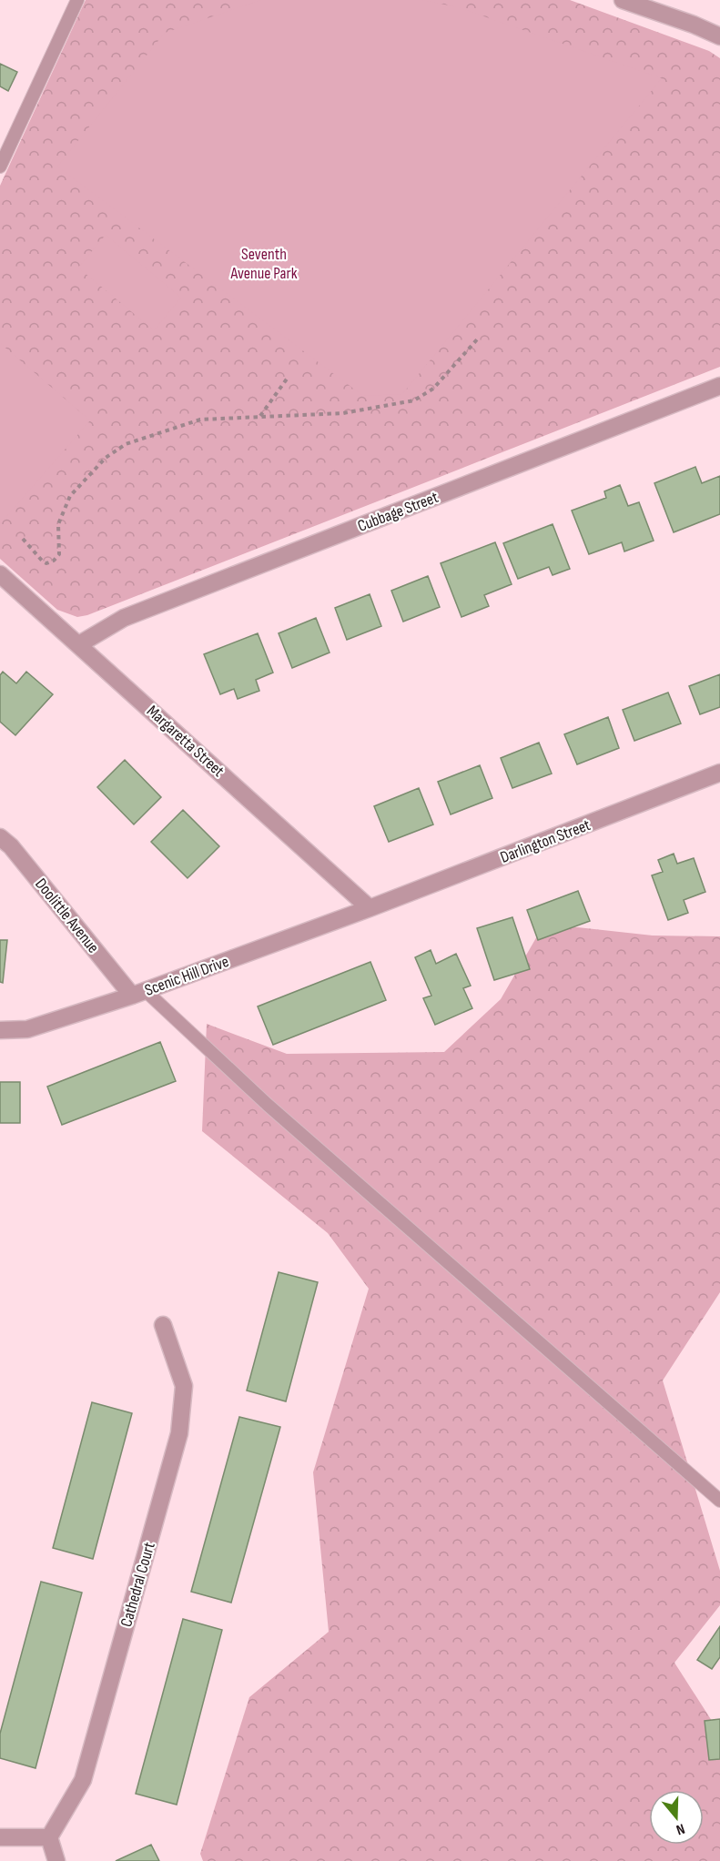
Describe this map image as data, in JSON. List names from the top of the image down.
{
  "streets": {
    "street": [
      "Cubbage Street",
      "Margaretta Street",
      "Darlington Street",
      "Doolittle Avenue",
      "Scenic Hill Drive",
      "Cathedral Court"
    ]
  },
  "crossings": [
    ["Cubbage Street", "Margaretta Street"],
    ["Margaretta Street", "Darlington Street"],
    ["Margaretta Street", "Scenic Hill Drive"],
    ["Darlington Street", "Scenic Hill Drive"],
    ["Doolittle Avenue", "Scenic Hill Drive"]
  ],
  "parks": ["Seventh Avenue Park"],
  "north": "bottom"
}
